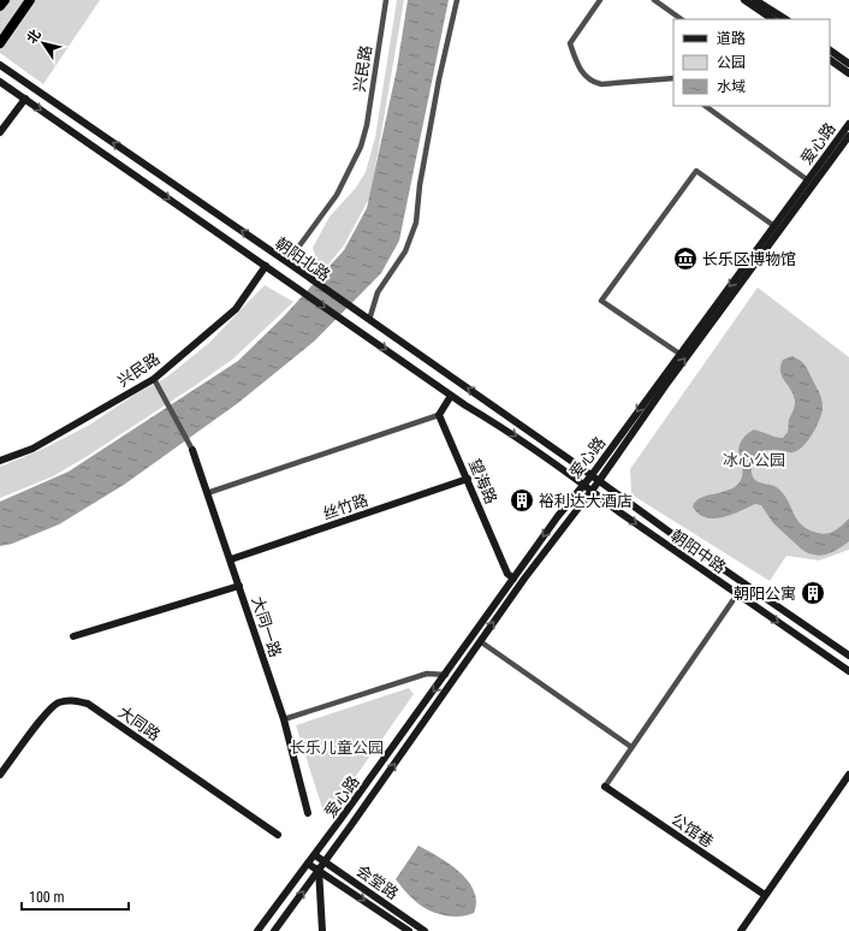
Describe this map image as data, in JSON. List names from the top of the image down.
{
  "streets": {
    "main road": [
      "兴民路",
      "爱心路",
      "朝阳北路",
      "望海路",
      "丝竹路",
      "朝阳中路",
      "大同一路",
      "大同路",
      "公馆巷",
      "会堂路"
    ]
  },
  "crossings": [
    ["兴民路", "朝阳北路"],
    ["爱心路", "朝阳北路"],
    ["爱心路", "望海路"],
    ["爱心路", "朝阳中路"],
    ["爱心路", "会堂路"],
    ["朝阳北路", "朝阳中路"],
    ["望海路", "丝竹路"],
    ["丝竹路", "大同一路"]
  ],
  "parks": ["冰心公园", "长乐儿童公园"],
  "places": {
    "museum": ["长乐区博物馆"],
    "building": ["裕利达大酒店", "朝阳公寓"]
  },
  "legend": ["道路", "公园", "水域"],
  "scale_bar": "100 m",
  "north": "top left"
}
